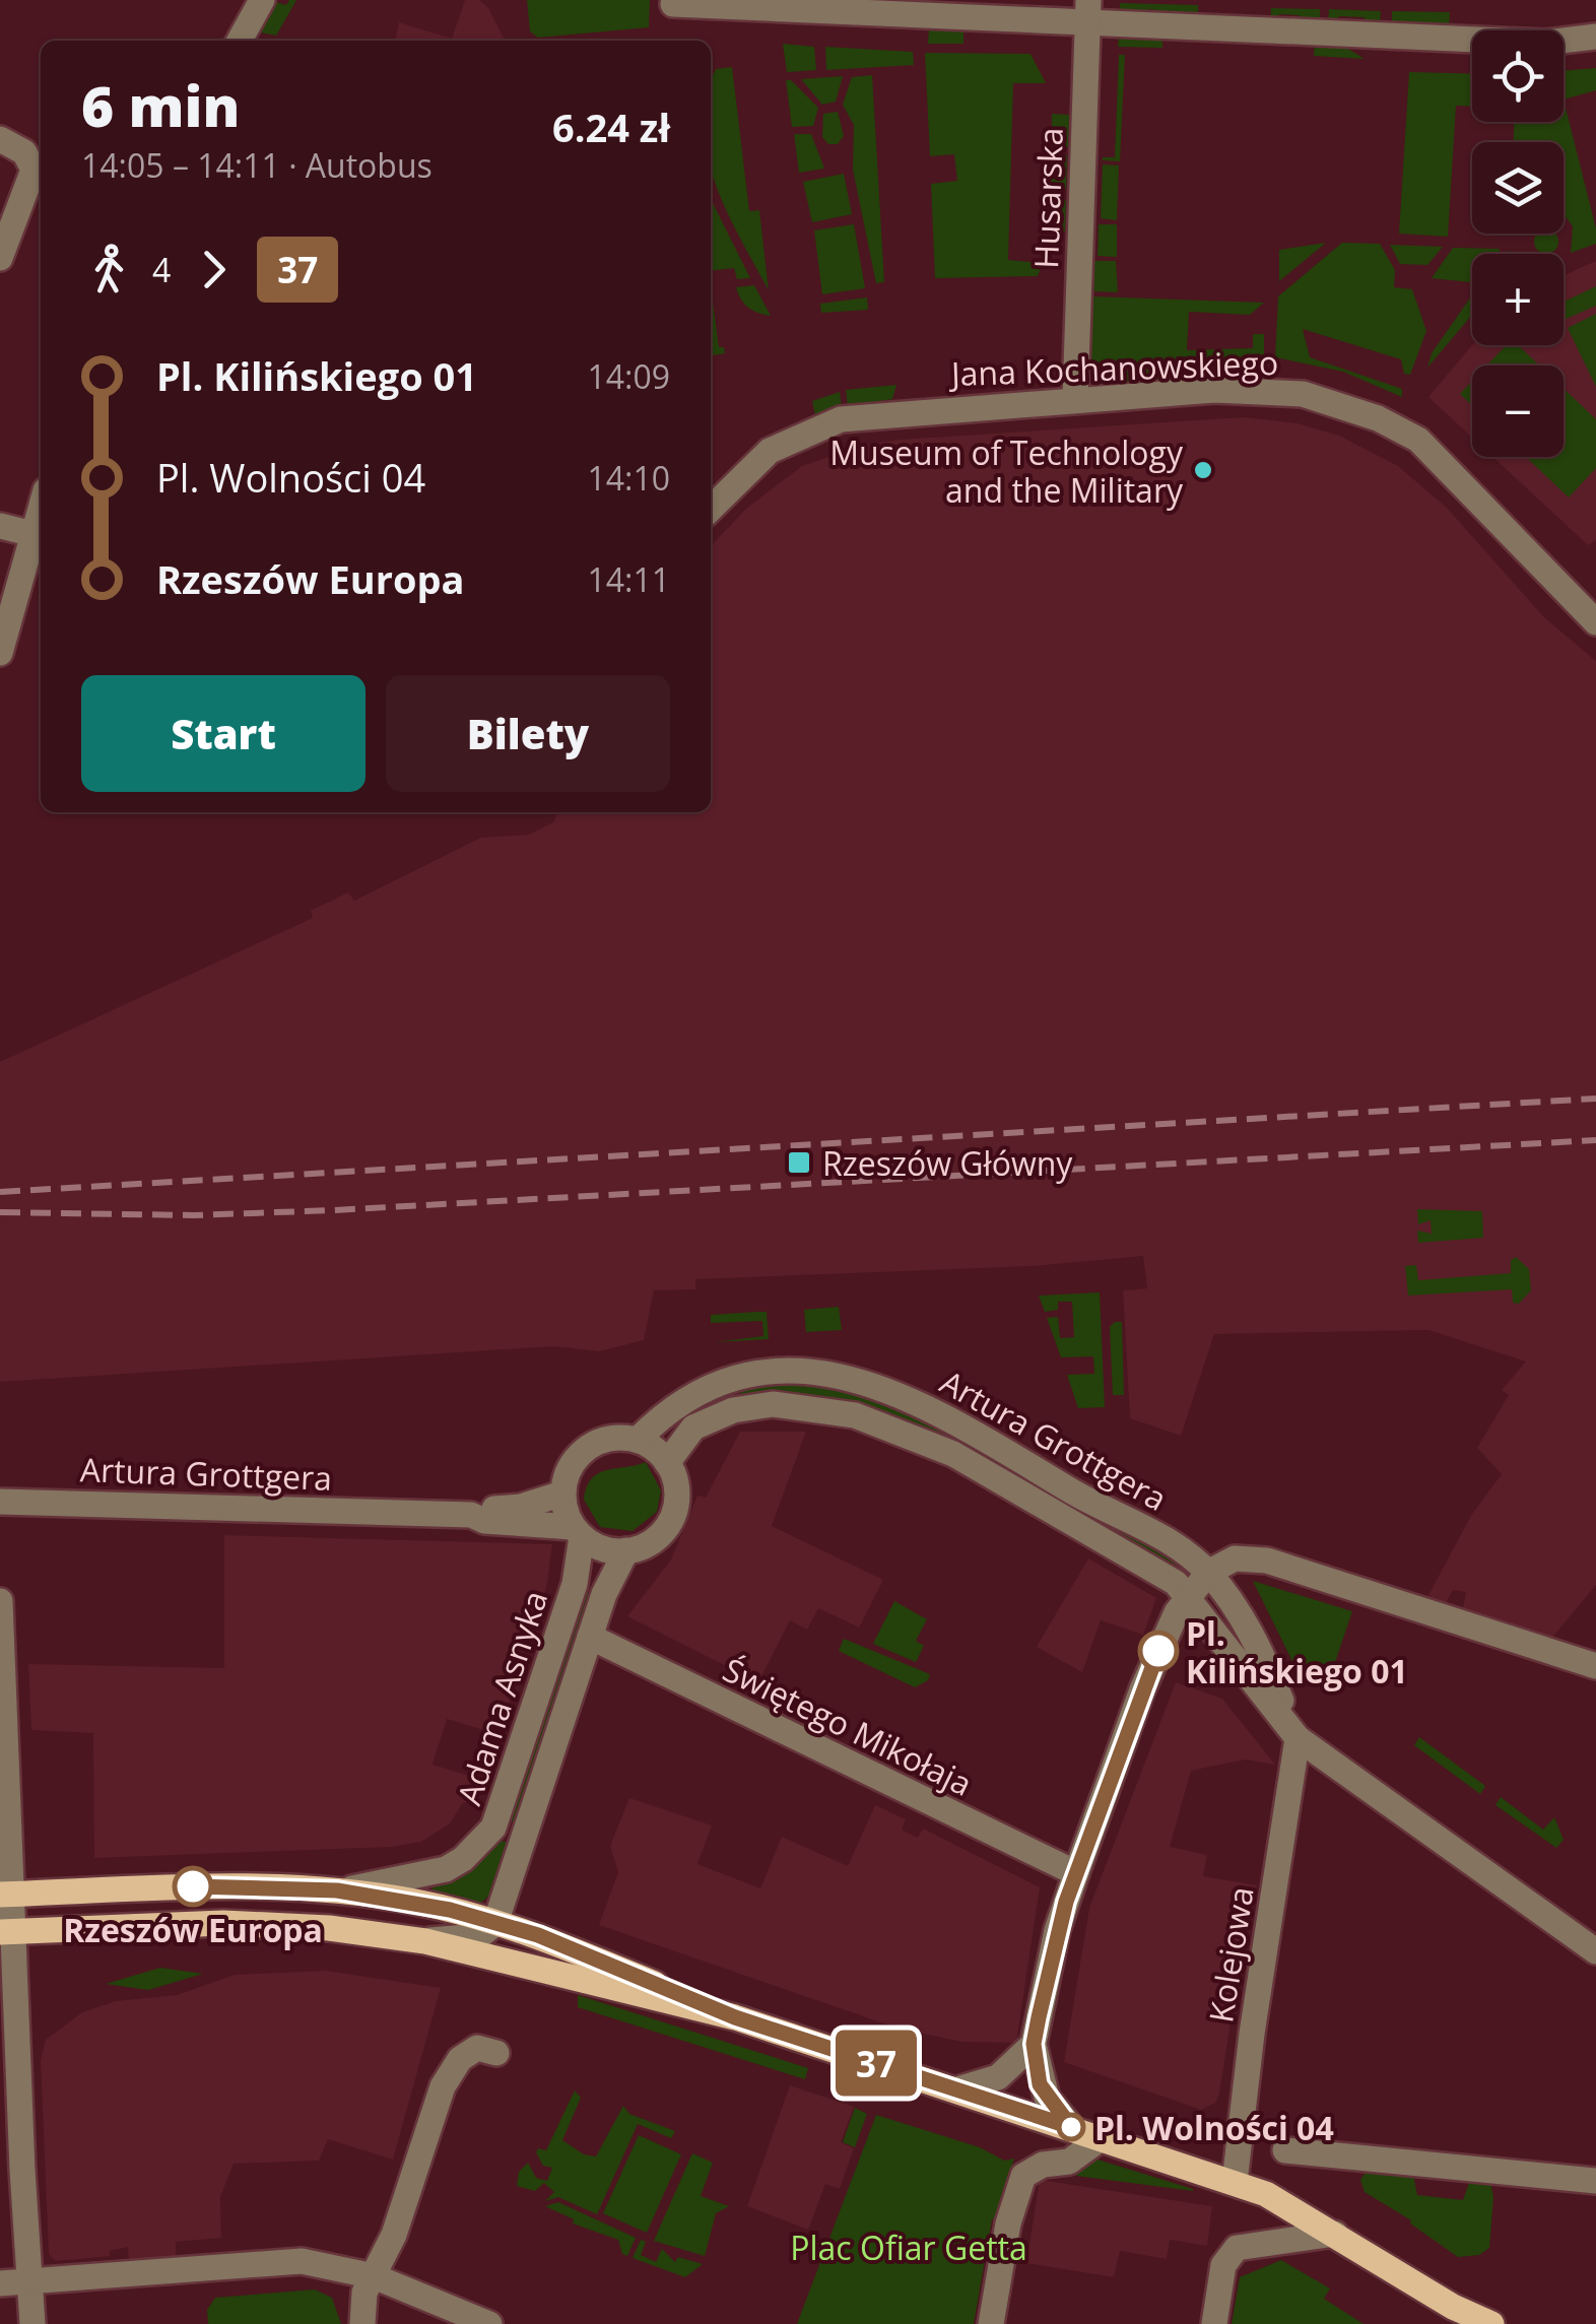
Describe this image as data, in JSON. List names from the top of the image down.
{
  "streets": {
    "street": [
      "Husarska",
      "Jana Kochanowskiego",
      "Artura Grottgera",
      "Adama Asnyka",
      "Świętego Mikołaja",
      "Kolejowa"
    ]
  },
  "crossings": [
    ["Husarska", "Jana Kochanowskiego"],
    ["Artura Grottgera", "Adama Asnyka"],
    ["Artura Grottgera", "Kolejowa"],
    ["Adama Asnyka", "Świętego Mikołaja"]
  ],
  "parks": ["Plac Ofiar Getta"],
  "places": {
    "other": [
      "Museum of Technology and the Military",
      "Pl. Kilińskiego 01",
      "Rzeszów Europa",
      "Pl. Wolności 04"
    ],
    "transit": ["Rzeszów Główny"]
  },
  "lines": ["bus line 37"],
  "page": {
    "on_map": "37",
    "map_buttons": ["+", "−"],
    "heading": ["6 min", "14:05 – 14:11 · Autobus", "6.24 zł"],
    "legs": ["4", "37"],
    "list": [
      {
        "name": "Pl. Kilińskiego 01",
        "value": "14:09"
      },
      {
        "name": "Pl. Wolności 04",
        "value": "14:10"
      },
      {
        "name": "Rzeszów Europa",
        "value": "14:11"
      }
    ],
    "buttons": ["Start", "Bilety"]
  }
}
